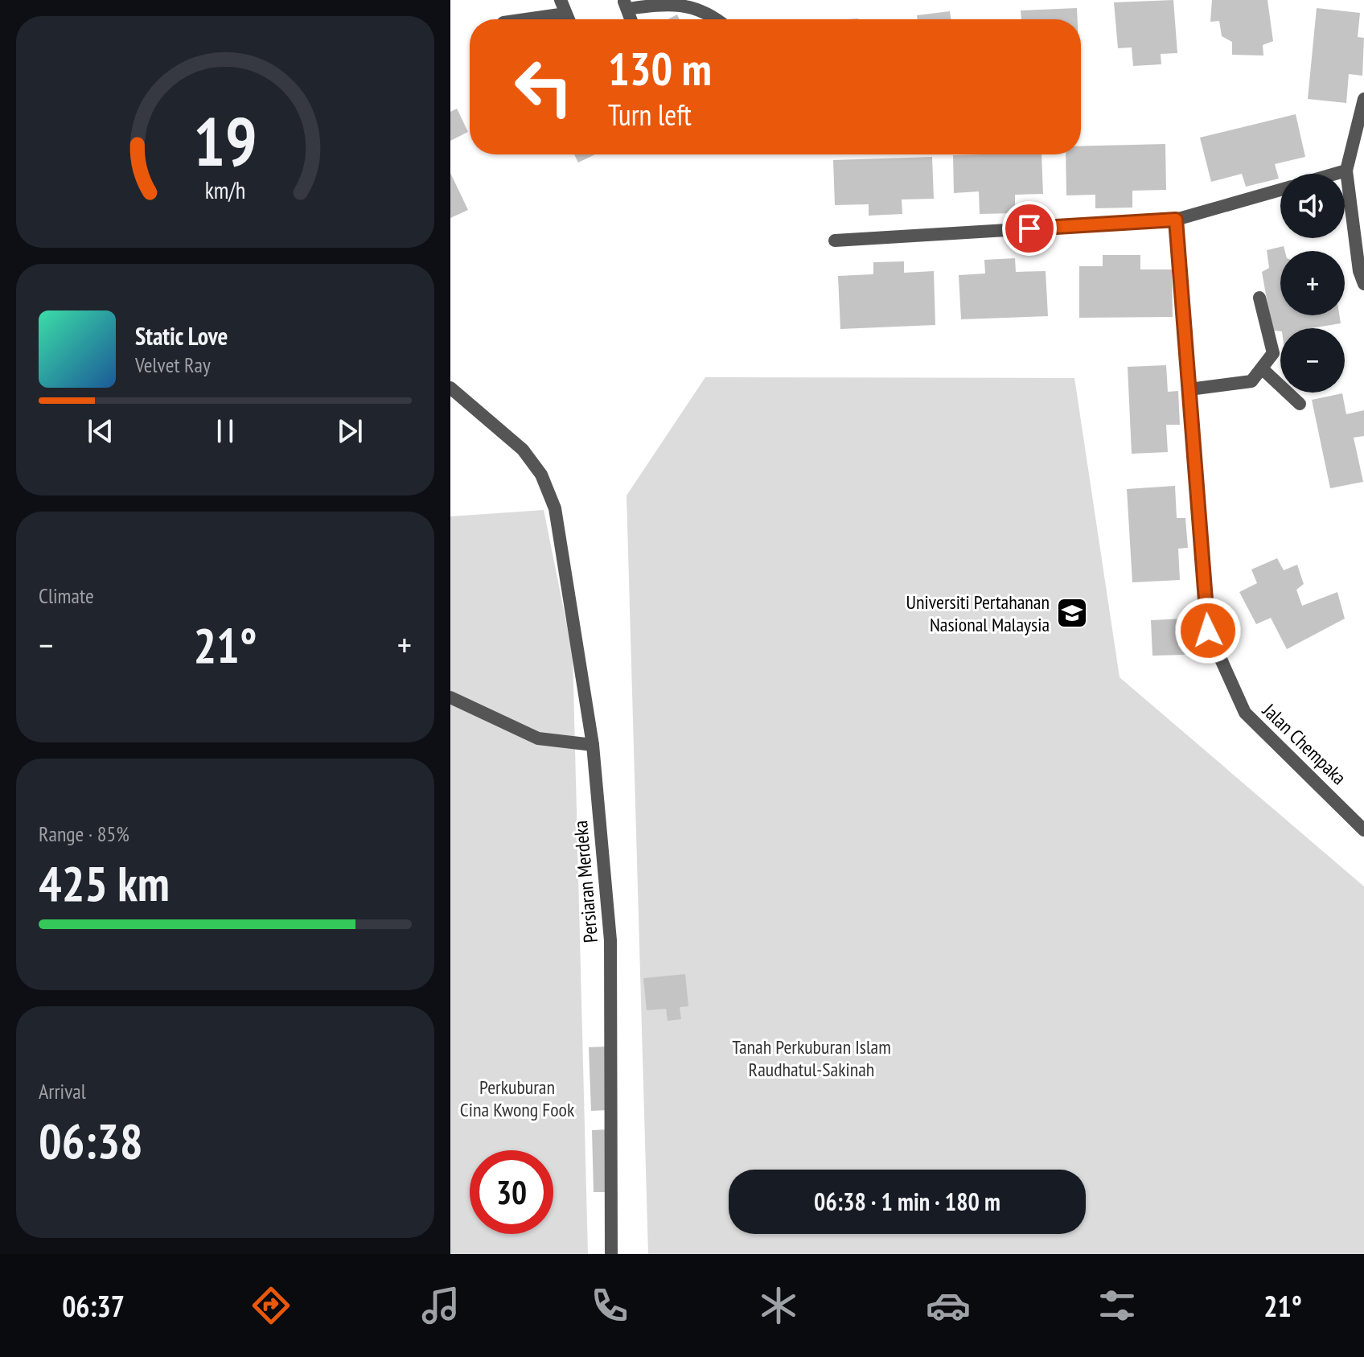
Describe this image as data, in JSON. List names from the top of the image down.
{
  "streets": {
    "street": ["Jalan Chempaka", "Persiaran Merdeka"]
  },
  "parks": ["Tanah Perkuburan Islam Raudhatul-Sakinah", "Perkuburan Cina Kwong Fook"],
  "places": {
    "school or university": ["Universiti Pertahanan Nasional Malaysia"]
  },
  "page": {
    "turn": ["130 m", "Turn left"],
    "map_buttons": ["+", "−"],
    "song": ["Static Love", "Velvet Ray"],
    "tile": [
      "Climate",
      ["Range · 85%", "425 km"],
      ["Arrival", "06:38"]
    ],
    "heat": ["−", "21°", "+"],
    "limit": "30",
    "trip": "06:38 · 1 min · 180 m",
    "tabs": ["06:37", "21°"],
    "gauge": ["19", "km/h"]
  }
}
